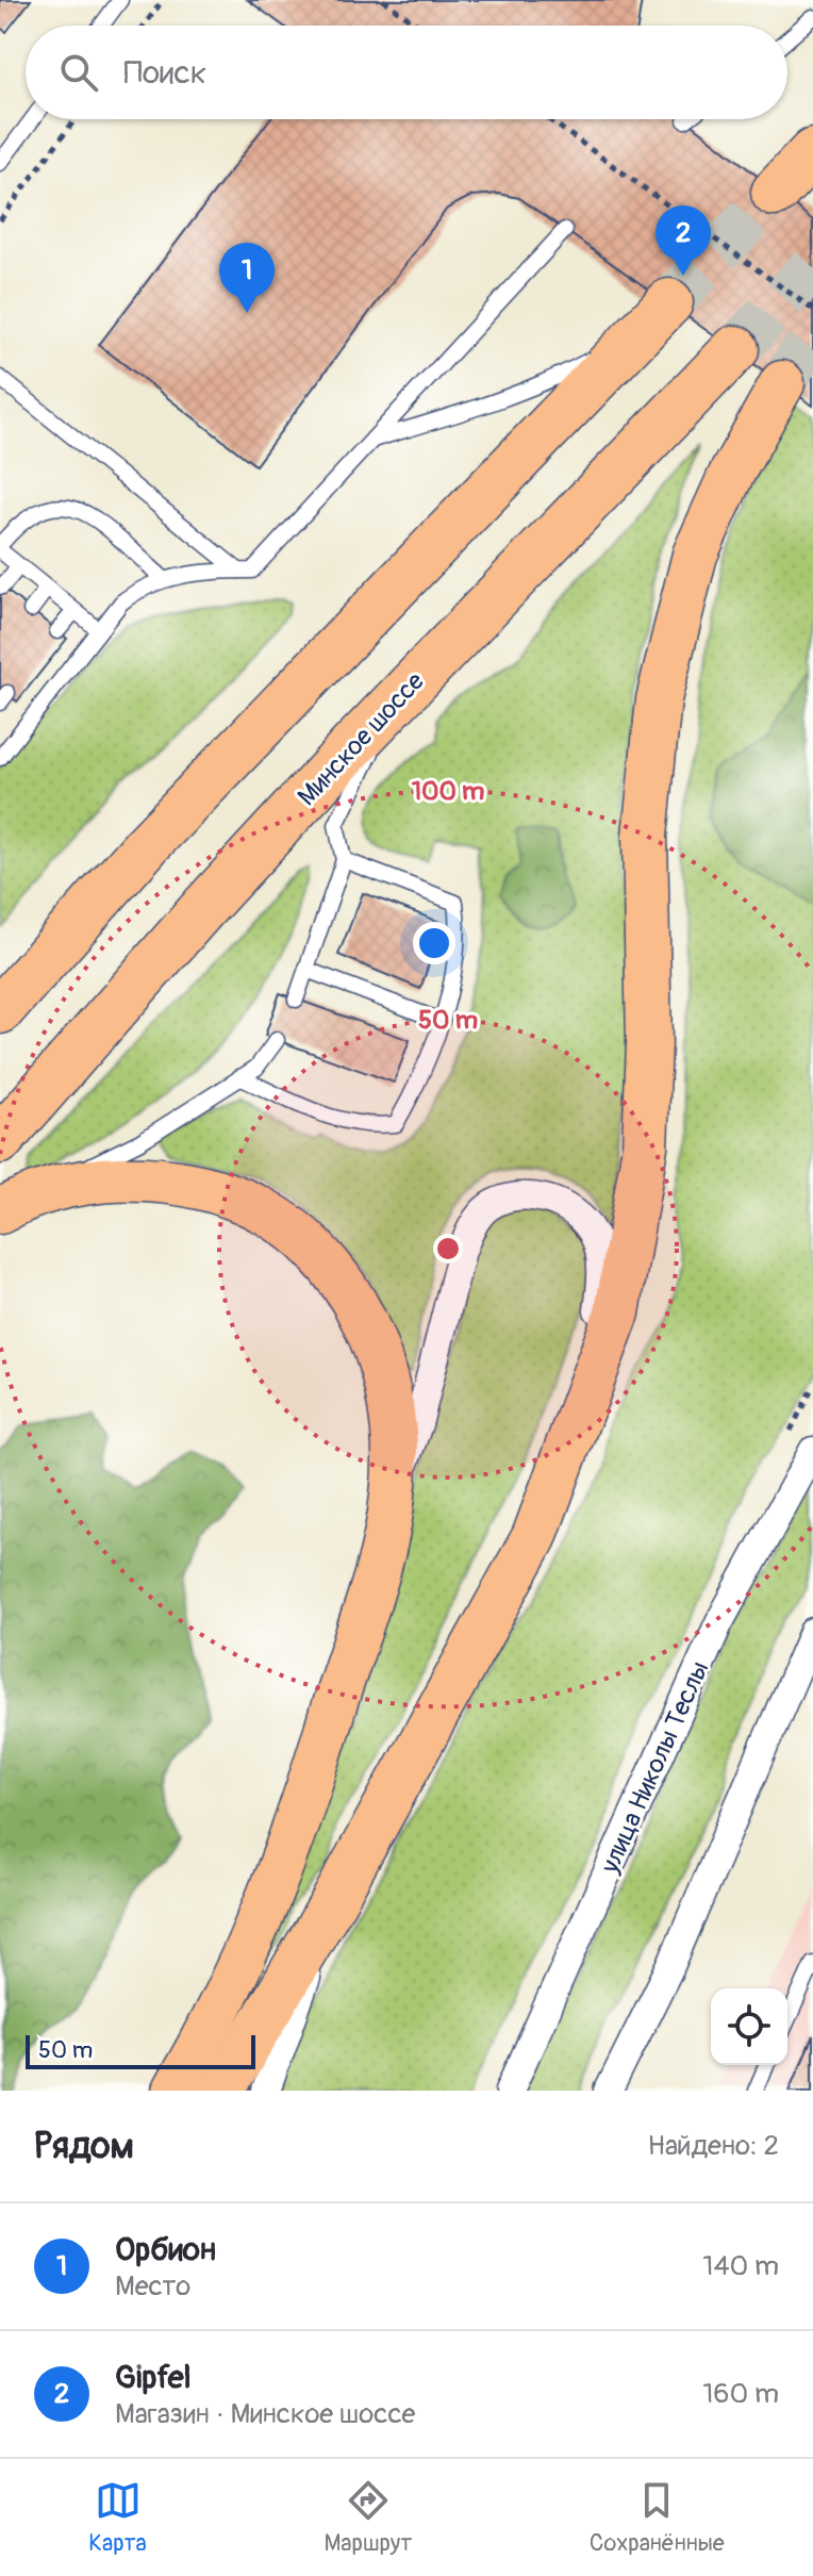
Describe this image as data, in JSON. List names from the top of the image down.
{
  "streets": {
    "highway": ["Минское шоссе"],
    "street": ["улица Николы Теслы"]
  },
  "scale_bar": "50 m",
  "page": {
    "search": "Поиск",
    "pins": ["2", "1"],
    "scale": "50 m",
    "heading": ["Рядом", "Найдено: 2"],
    "list": [
      {
        "mark": "1",
        "name": "Орбион",
        "note": "Место",
        "value": "140 m"
      },
      {
        "mark": "2",
        "name": "Gipfel",
        "note": "Магазин · Минское шоссе",
        "value": "160 m"
      }
    ],
    "nav": ["Карта", "Маршрут", "Сохранённые"]
  },
  "rings": ["100 m", "50 m"]
}
